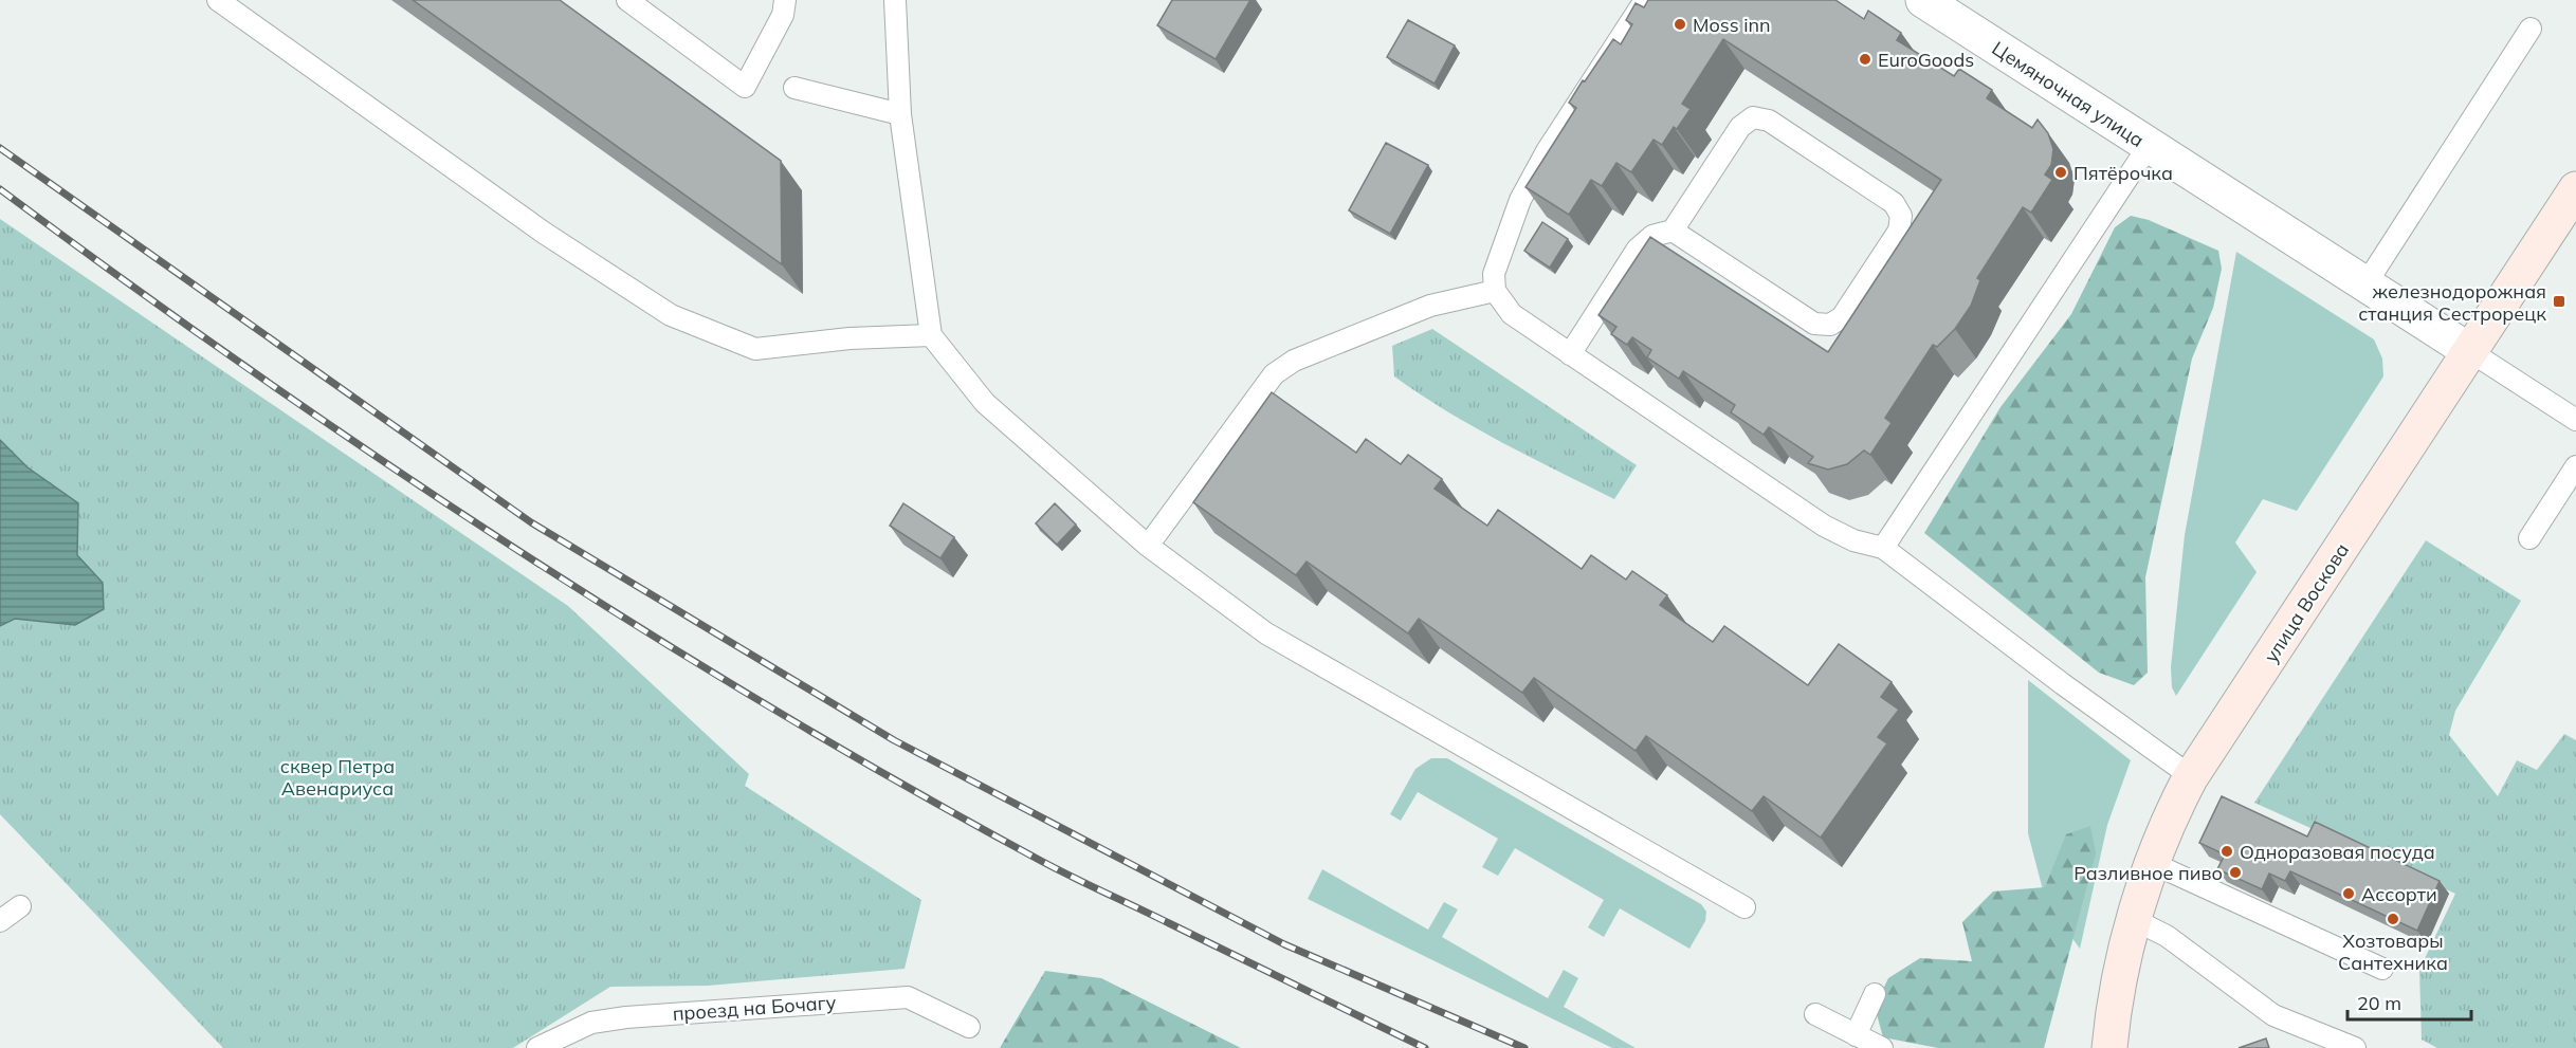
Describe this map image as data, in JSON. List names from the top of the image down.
{
  "streets": {
    "main road": ["улица Воскова"],
    "street": ["Цемяночная улица"],
    "lane": ["проезд на Бочагу"]
  },
  "crossings": [
    ["Цемяночная улица", "улица Воскова"]
  ],
  "parks": ["сквер Петра Авенариуса"],
  "places": {
    "other": [
      "Moss inn",
      "EuroGoods",
      "Пятёрочка",
      "Одноразовая посуда",
      "Разливное пиво",
      "Ассорти",
      "Хозтовары Сантехника"
    ],
    "transit": ["железнодорожная станция Сестрорецк"]
  },
  "scale_bar": "20 m"
}
